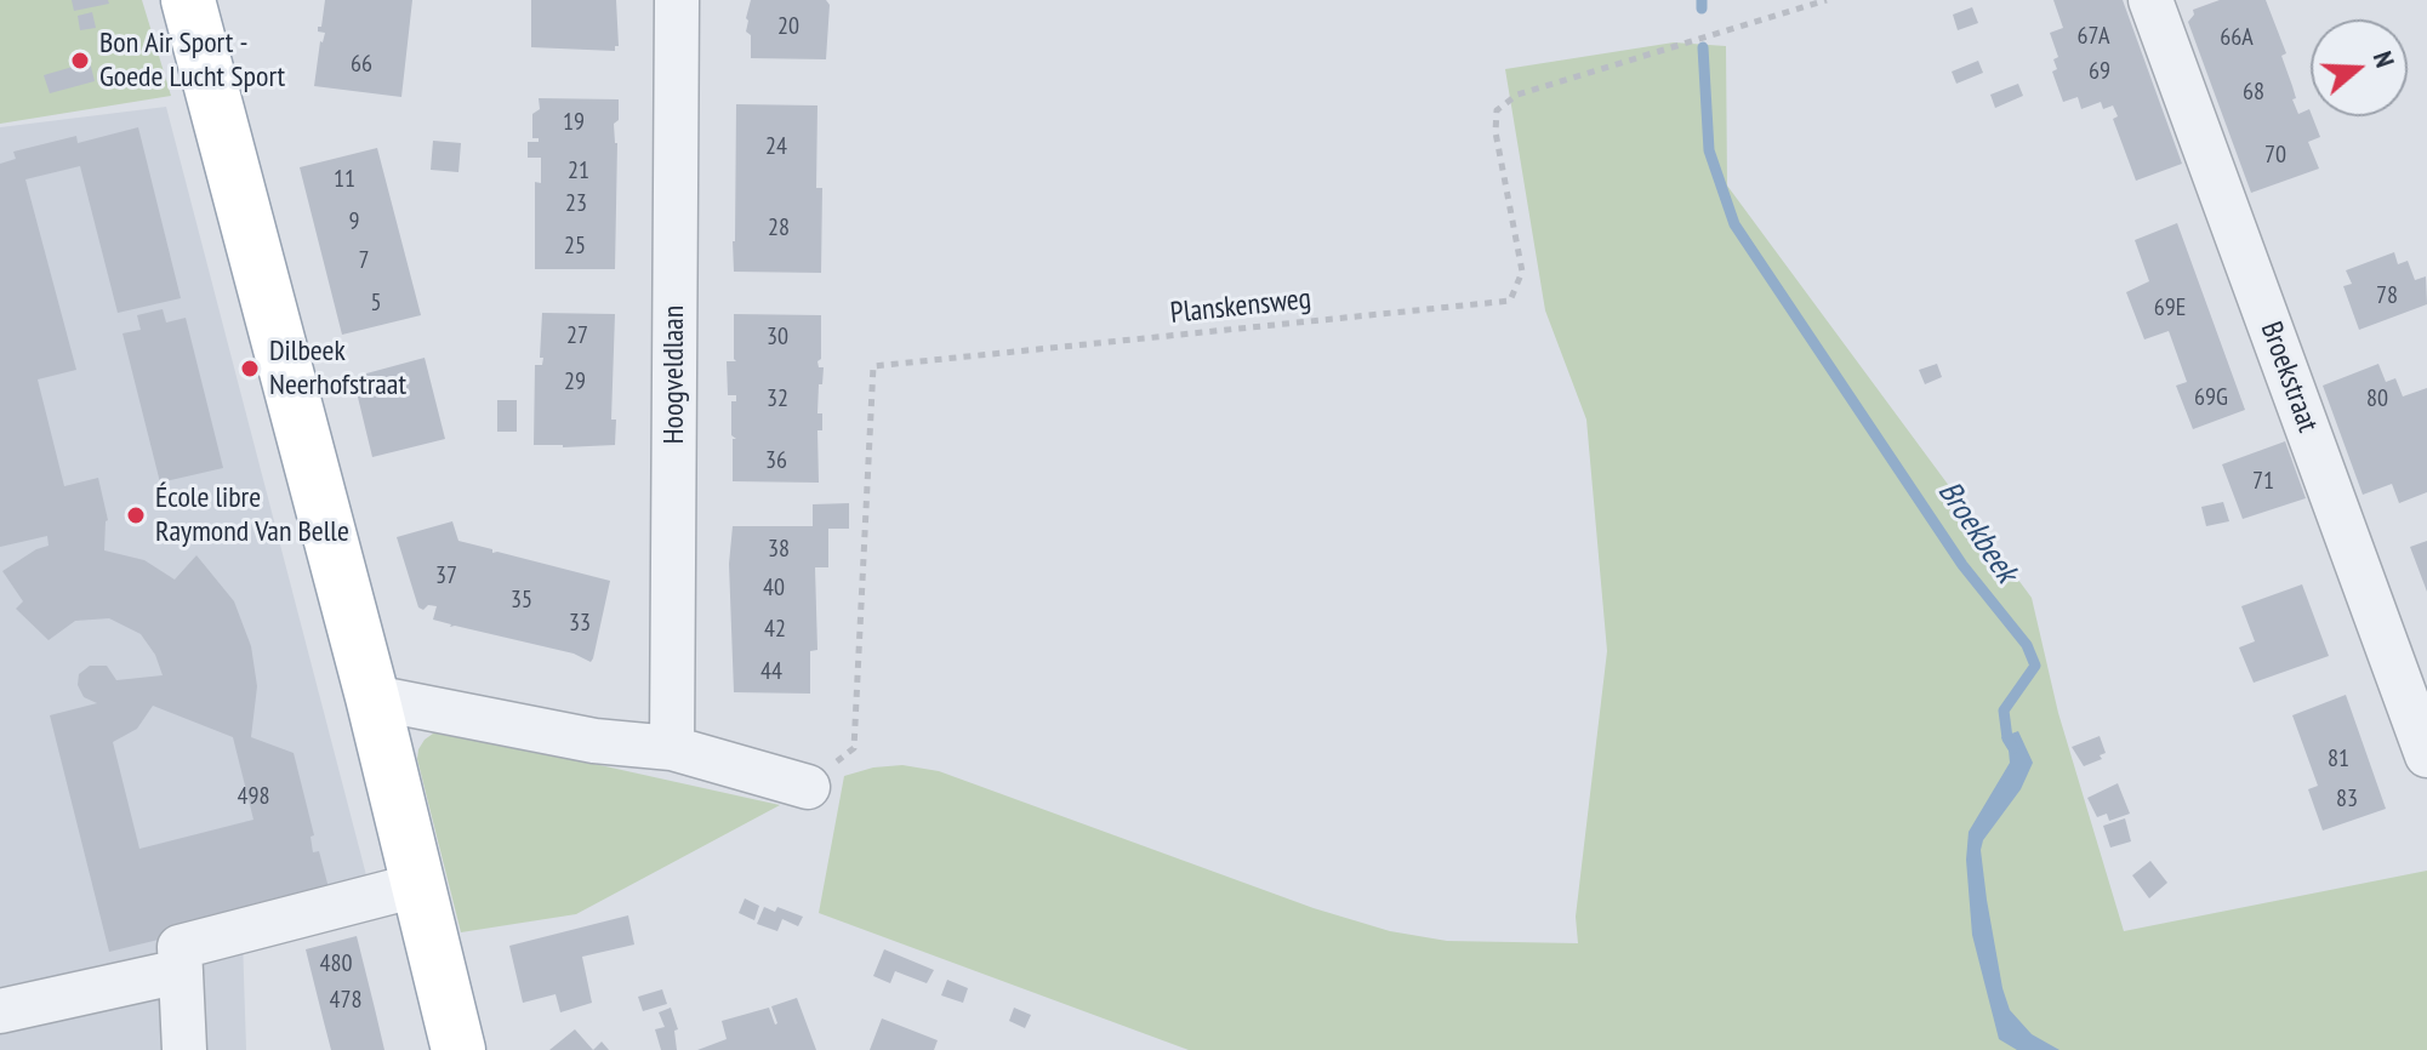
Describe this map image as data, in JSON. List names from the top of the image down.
{
  "streets": {
    "street": ["Hoogveldlaan", "Broekstraat"],
    "path": ["Planskensweg"]
  },
  "water": ["Broekbeek"],
  "places": ["Bon Air Sport - Goede Lucht Sport", "Dilbeek Neerhofstraat", "École libre Raymond Van Belle"],
  "house_numbers": [
    "20",
    "67A",
    "66A",
    "66",
    "69",
    "68",
    "19",
    "24",
    "70",
    "21",
    "11",
    "23",
    "9",
    "28",
    "25",
    "7",
    "78",
    "5",
    "69E",
    "27",
    "30",
    "29",
    "69G",
    "32",
    "80",
    "36",
    "71",
    "38",
    "37",
    "40",
    "35",
    "33",
    "42",
    "44",
    "81",
    "498",
    "83",
    "480",
    "478"
  ],
  "north": "right"
}
